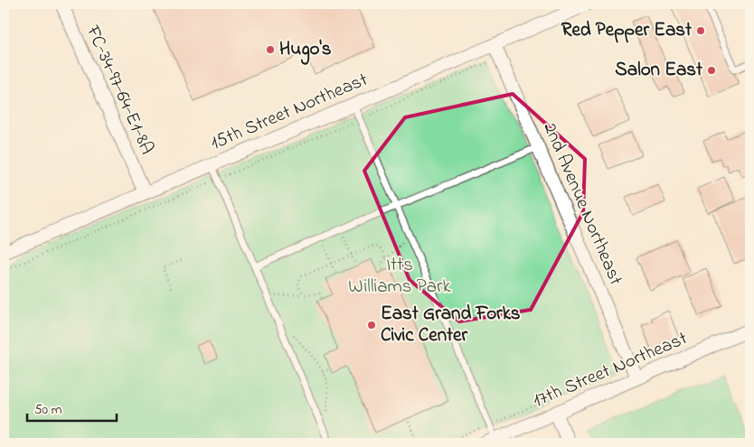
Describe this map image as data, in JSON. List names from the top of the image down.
{
  "streets": {
    "street": [
      "FC-34-97-64-E1-8A",
      "15th Street Northeast",
      "2nd Avenue Northeast",
      "17th Street Northeast"
    ]
  },
  "crossings": [
    ["FC-34-97-64-E1-8A", "15th Street Northeast"],
    ["15th Street Northeast", "2nd Avenue Northeast"],
    ["2nd Avenue Northeast", "17th Street Northeast"]
  ],
  "parks": ["Itts Williams Park"],
  "places": [
    "Red Pepper East",
    "Hugo's",
    "Salon East",
    "East Grand Forks Civic Center"
  ],
  "scale_bar": "50 m"
}
